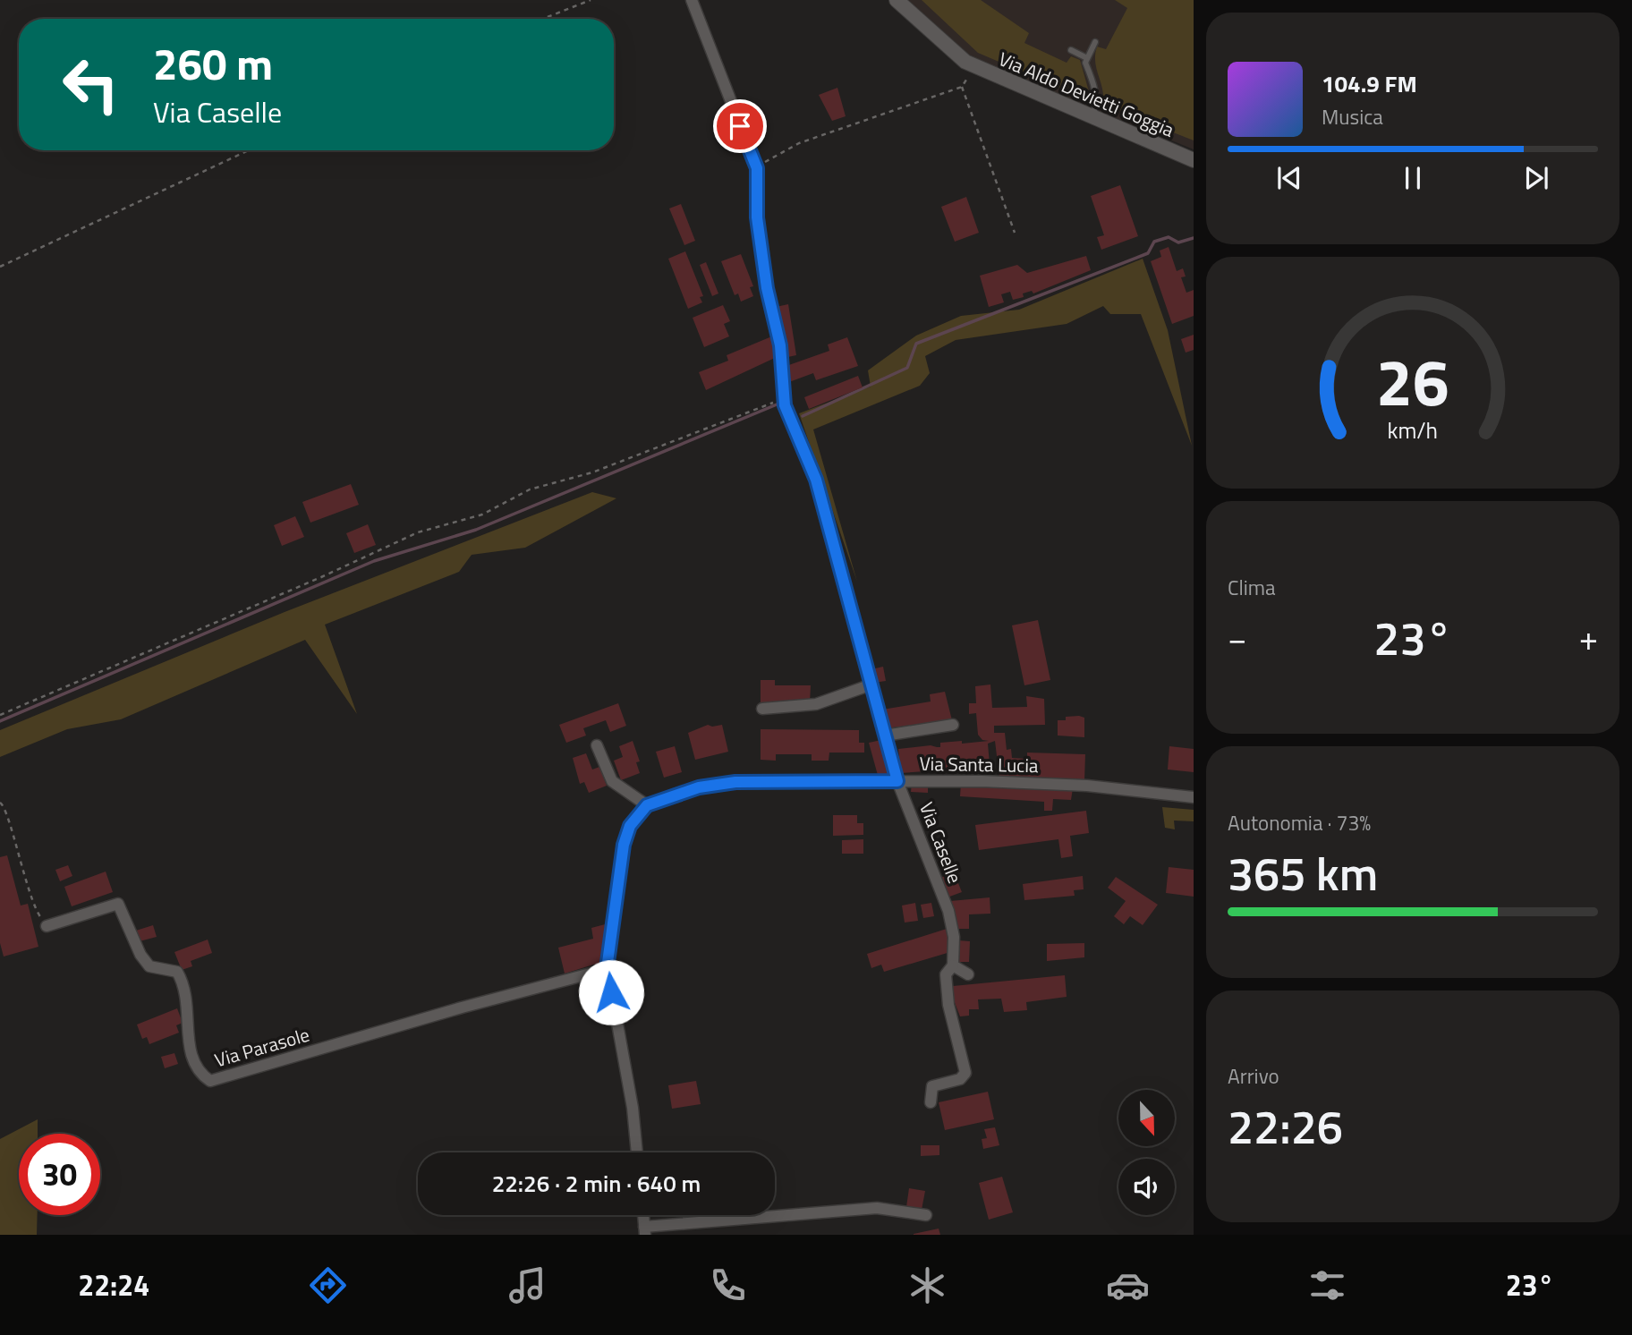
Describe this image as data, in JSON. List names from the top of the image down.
{
  "streets": {
    "street": [
      "Via Aldo Devietti Goggia",
      "Via Santa Lucia",
      "Via Caselle",
      "Via Parasole"
    ]
  },
  "crossings": [
    ["Via Santa Lucia", "Via Caselle"]
  ],
  "north": "bottom",
  "page": {
    "turn": ["260 m", "Via Caselle"],
    "song": ["104.9 FM", "Musica"],
    "tile": [
      "Clima",
      ["Autonomia · 73%", "365 km"],
      ["Arrivo", "22:26"]
    ],
    "heat": ["−", "23°", "+"],
    "limit": "30",
    "trip": "22:26 · 2 min · 640 m",
    "tabs": ["22:24", "23°"],
    "gauge": ["26", "km/h"]
  }
}
